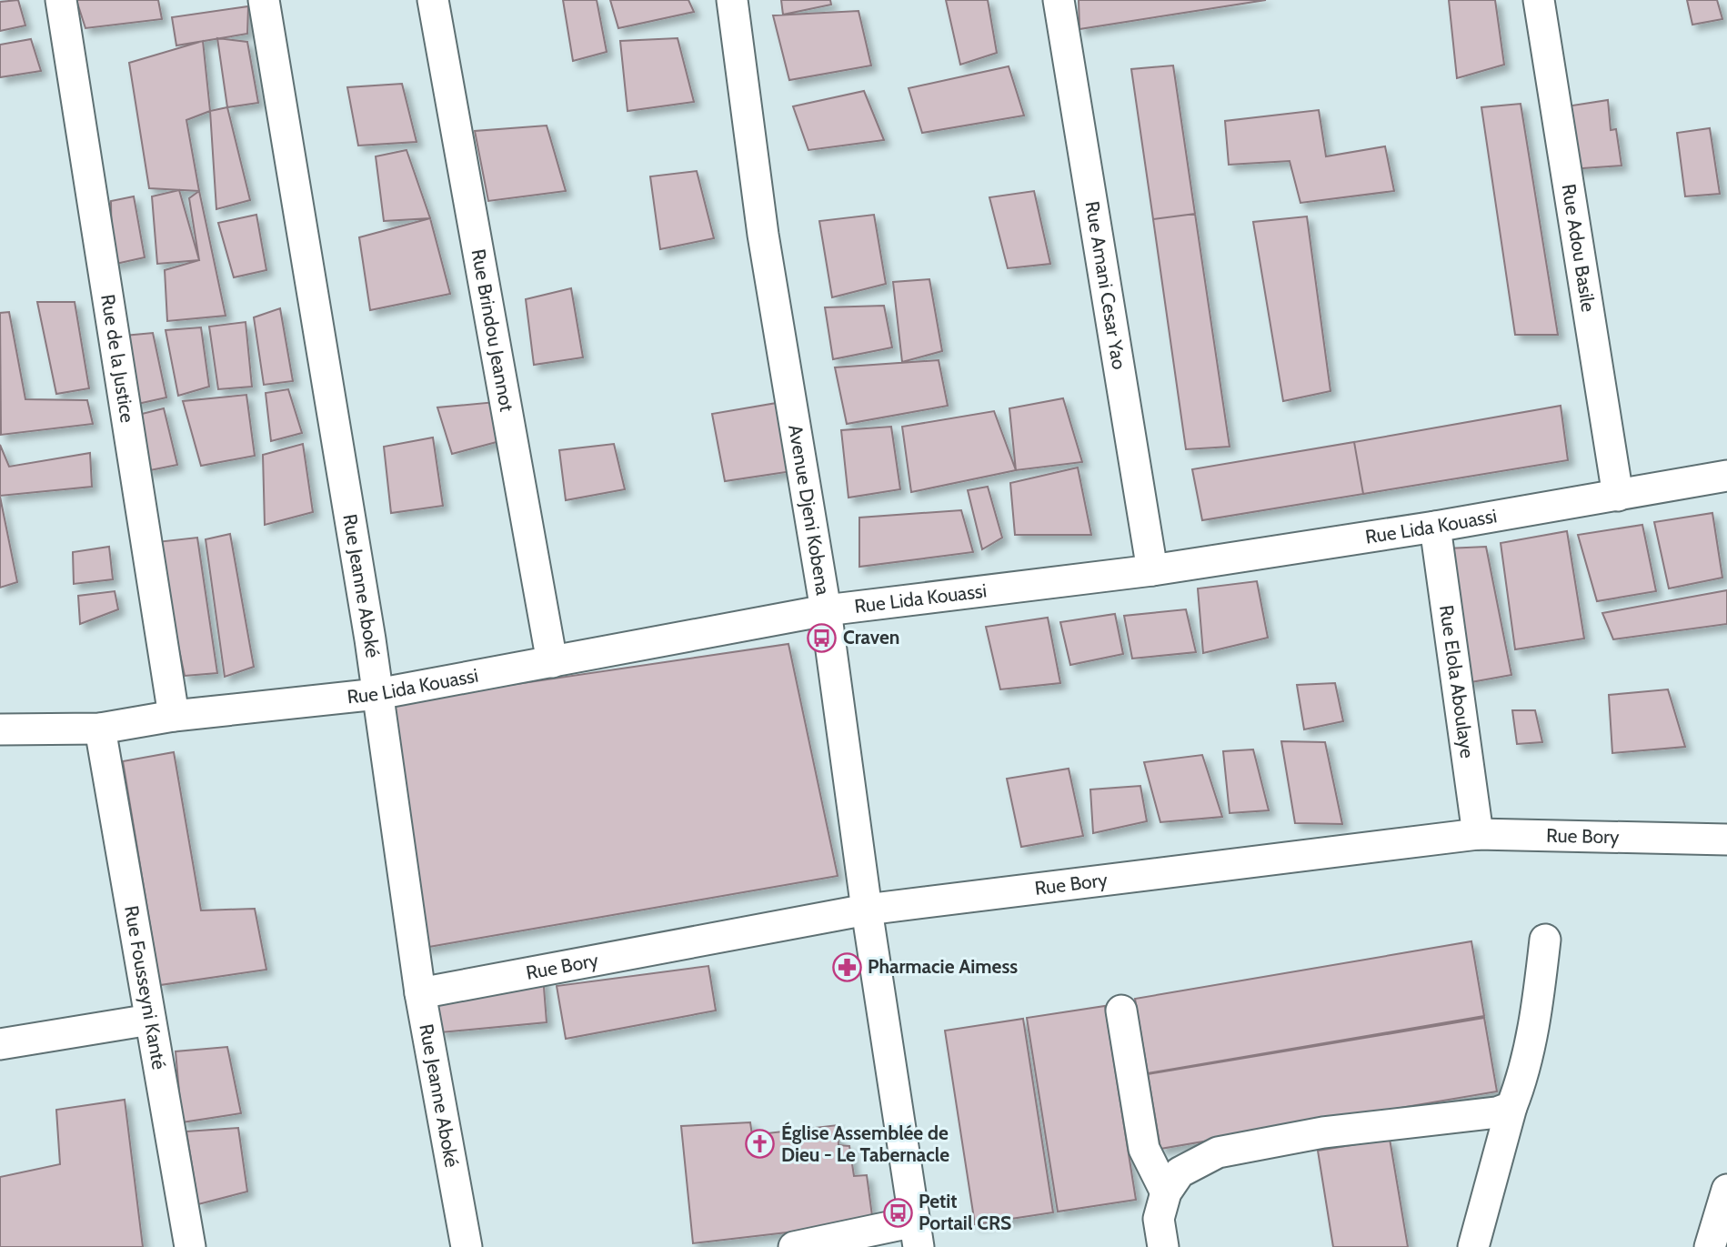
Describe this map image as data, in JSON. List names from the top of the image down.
{
  "streets": {
    "street": [
      "Rue Adou Basile",
      "Rue Amani Cesar Yao",
      "Rue Brindou Jeannot",
      "Rue de la Justice",
      "Avenue Djeni Kobena",
      "Rue Lida Kouassi",
      "Rue Jeanne Aboké",
      "Rue Elola Aboulaye",
      "Rue Bory",
      "Rue Fousseyni Kanté"
    ]
  },
  "crossings": [
    ["Rue Adou Basile", "Rue Lida Kouassi"],
    ["Rue Amani Cesar Yao", "Rue Lida Kouassi"],
    ["Rue Brindou Jeannot", "Rue Lida Kouassi"],
    ["Rue de la Justice", "Rue Lida Kouassi"],
    ["Avenue Djeni Kobena", "Rue Lida Kouassi"],
    ["Avenue Djeni Kobena", "Rue Bory"],
    ["Rue Lida Kouassi", "Rue Jeanne Aboké"],
    ["Rue Lida Kouassi", "Rue Elola Aboulaye"],
    ["Rue Lida Kouassi", "Rue Fousseyni Kanté"],
    ["Rue Jeanne Aboké", "Rue Bory"],
    ["Rue Elola Aboulaye", "Rue Bory"]
  ],
  "places": {
    "bus stop": ["Craven", "Petit Portail CRS"],
    "pharmacy": ["Pharmacie Aimess"],
    "church": ["Église Assemblée de Dieu - Le Tabernacle"]
  }
}
